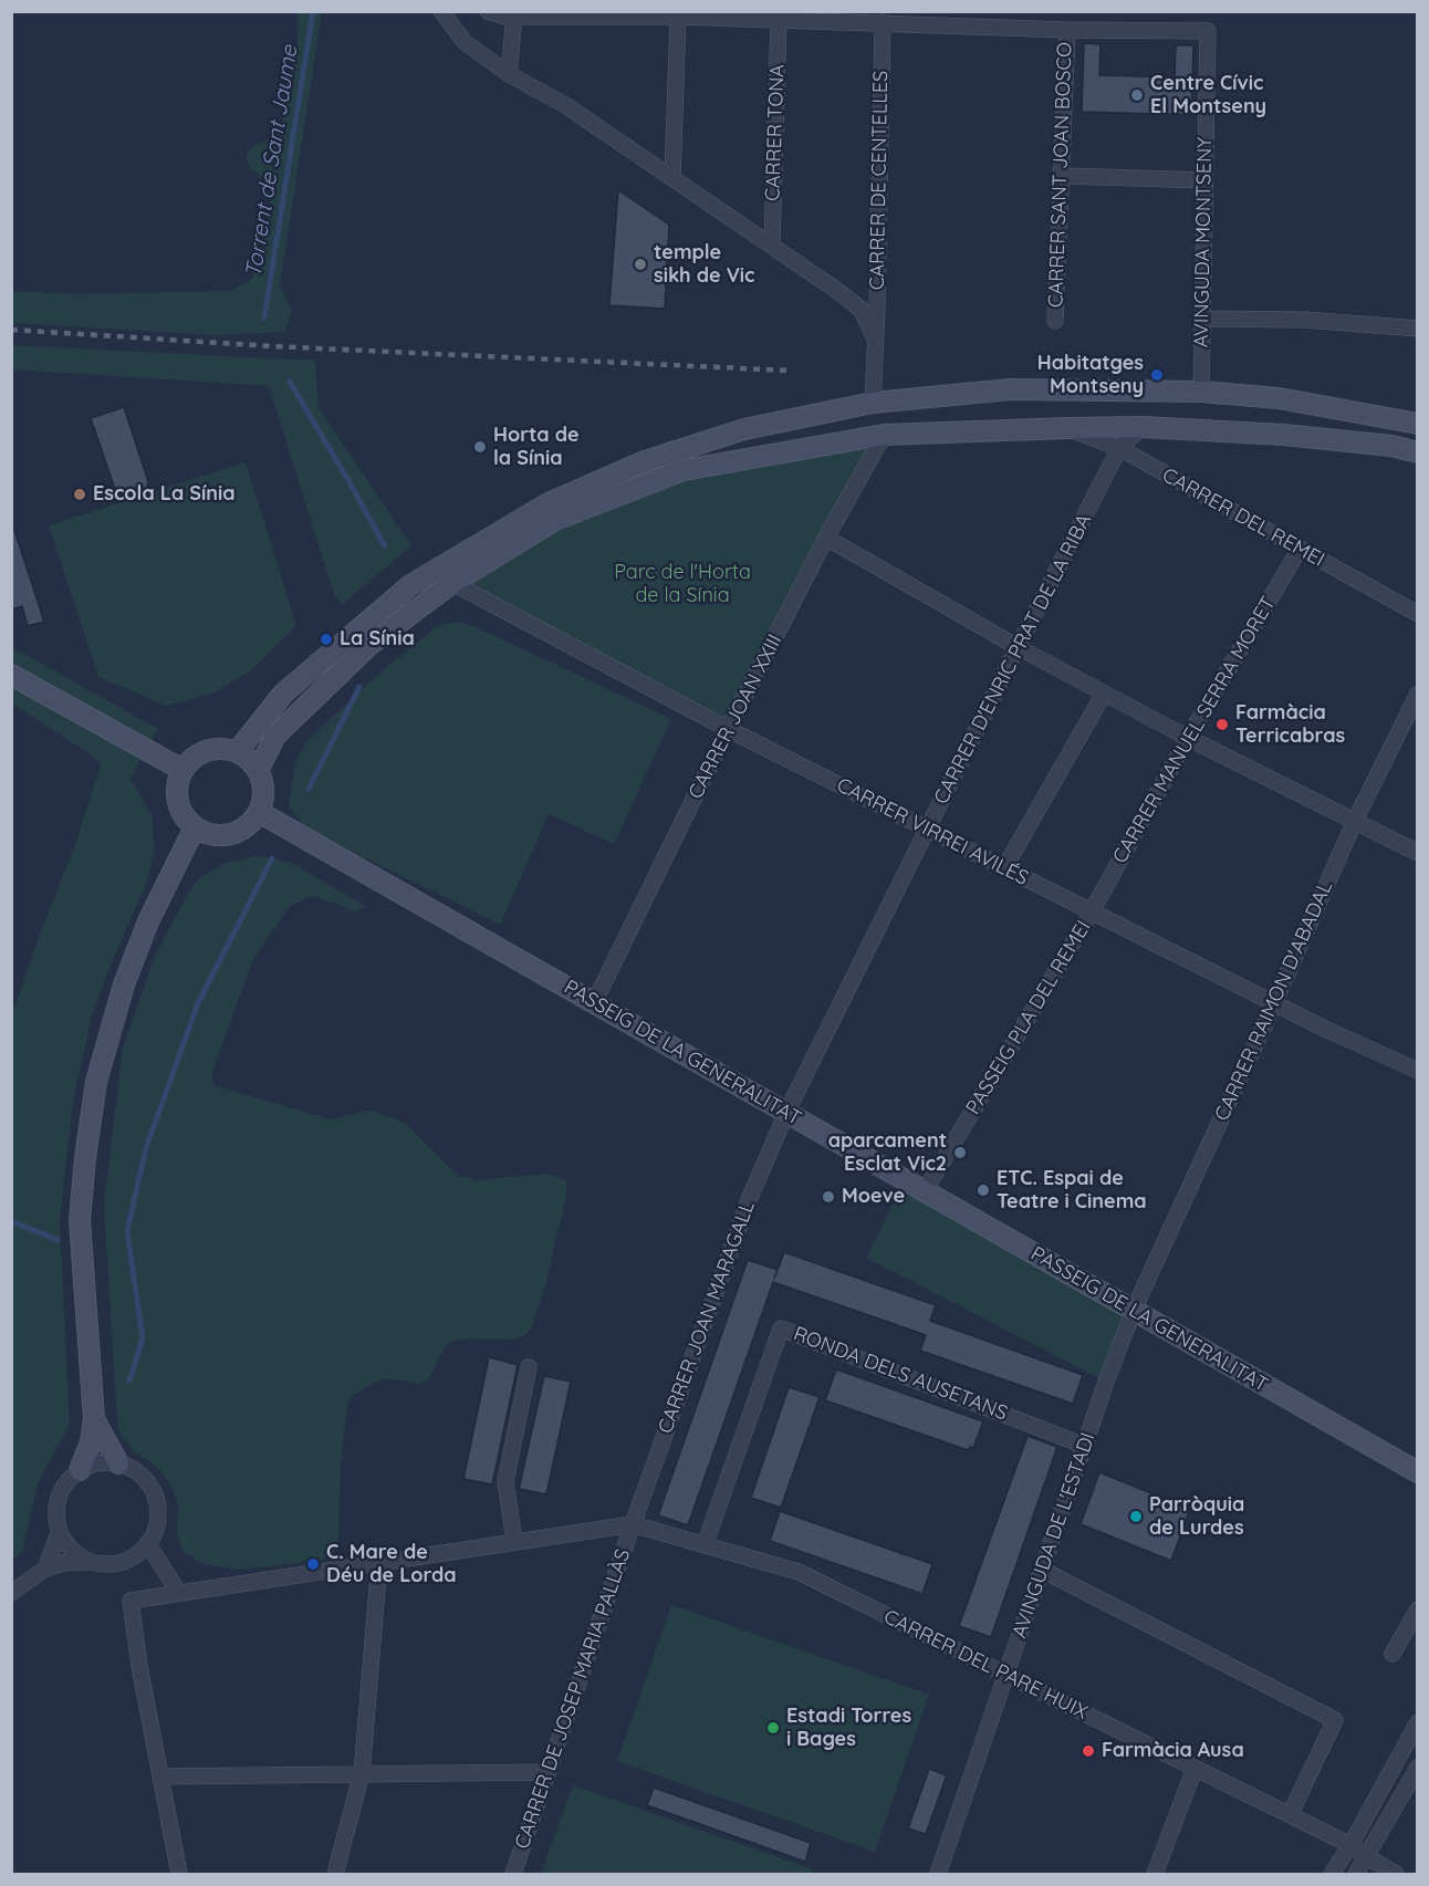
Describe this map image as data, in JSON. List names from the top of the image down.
{
  "streets": {
    "street": [
      "CARRER TONA",
      "CARRER SANT JOAN BOSCO",
      "CARRER DE CENTELLES",
      "AVINGUDA MONTSENY",
      "CARRER DEL REMEI",
      "CARRER D'ENRIC PRAT DE LA RIBA",
      "CARRER JOAN XXIII",
      "CARRER MANUEL SERRA MORET",
      "CARRER VIRREI AVILÉS",
      "CARRER RAIMON D'ABADAL",
      "PASSEIG PLA DEL REMEI",
      "PASSEIG DE LA GENERALITAT",
      "CARRER JOAN MARAGALL",
      "RONDA DELS AUSETANS",
      "AVINGUDA DE L'ESTADI",
      "CARRER DEL PARE HUIX",
      "CARRER DE JOSEP MARIA PALLÀS"
    ]
  },
  "crossings": [
    ["CARRER TONA", "AVINGUDA MONTSENY"],
    ["CARRER SANT JOAN BOSCO", "AVINGUDA MONTSENY"],
    ["CARRER DE CENTELLES", "AVINGUDA MONTSENY"],
    ["CARRER DEL REMEI", "CARRER D'ENRIC PRAT DE LA RIBA"],
    ["CARRER DEL REMEI", "CARRER MANUEL SERRA MORET"],
    ["CARRER D'ENRIC PRAT DE LA RIBA", "CARRER VIRREI AVILÉS"],
    ["CARRER D'ENRIC PRAT DE LA RIBA", "PASSEIG DE LA GENERALITAT"],
    ["CARRER D'ENRIC PRAT DE LA RIBA", "CARRER JOAN MARAGALL"],
    ["CARRER JOAN XXIII", "CARRER VIRREI AVILÉS"],
    ["CARRER JOAN XXIII", "PASSEIG DE LA GENERALITAT"],
    ["CARRER MANUEL SERRA MORET", "CARRER VIRREI AVILÉS"],
    ["CARRER MANUEL SERRA MORET", "PASSEIG PLA DEL REMEI"],
    ["CARRER VIRREI AVILÉS", "CARRER RAIMON D'ABADAL"],
    ["CARRER VIRREI AVILÉS", "PASSEIG PLA DEL REMEI"],
    ["CARRER RAIMON D'ABADAL", "PASSEIG DE LA GENERALITAT"],
    ["CARRER RAIMON D'ABADAL", "AVINGUDA DE L'ESTADI"],
    ["PASSEIG PLA DEL REMEI", "PASSEIG DE LA GENERALITAT"],
    ["PASSEIG DE LA GENERALITAT", "CARRER JOAN MARAGALL"],
    ["PASSEIG DE LA GENERALITAT", "AVINGUDA DE L'ESTADI"],
    ["CARRER JOAN MARAGALL", "CARRER DEL PARE HUIX"],
    ["CARRER JOAN MARAGALL", "CARRER DE JOSEP MARIA PALLÀS"],
    ["RONDA DELS AUSETANS", "AVINGUDA DE L'ESTADI"],
    ["RONDA DELS AUSETANS", "CARRER DEL PARE HUIX"],
    ["AVINGUDA DE L'ESTADI", "CARRER DEL PARE HUIX"],
    ["CARRER DEL PARE HUIX", "CARRER DE JOSEP MARIA PALLÀS"]
  ],
  "water": ["Torrent de Sant Jaume"],
  "parks": ["Parc de l'Horta de la Sínia"],
  "places": [
    "Centre Cívic El Montseny",
    "temple sikh de Vic",
    "Habitatges Montseny",
    "Horta de la Sínia",
    "Escola La Sínia",
    "La Sínia",
    "Farmàcia Terricabras",
    "aparcament Esclat Vic2",
    "ETC. Espai de Teatre i Cinema",
    "Moeve",
    "Parròquia de Lurdes",
    "C. Mare de Déu de Lorda",
    "Estadi Torres i Bages",
    "Farmàcia Ausa"
  ]
}
